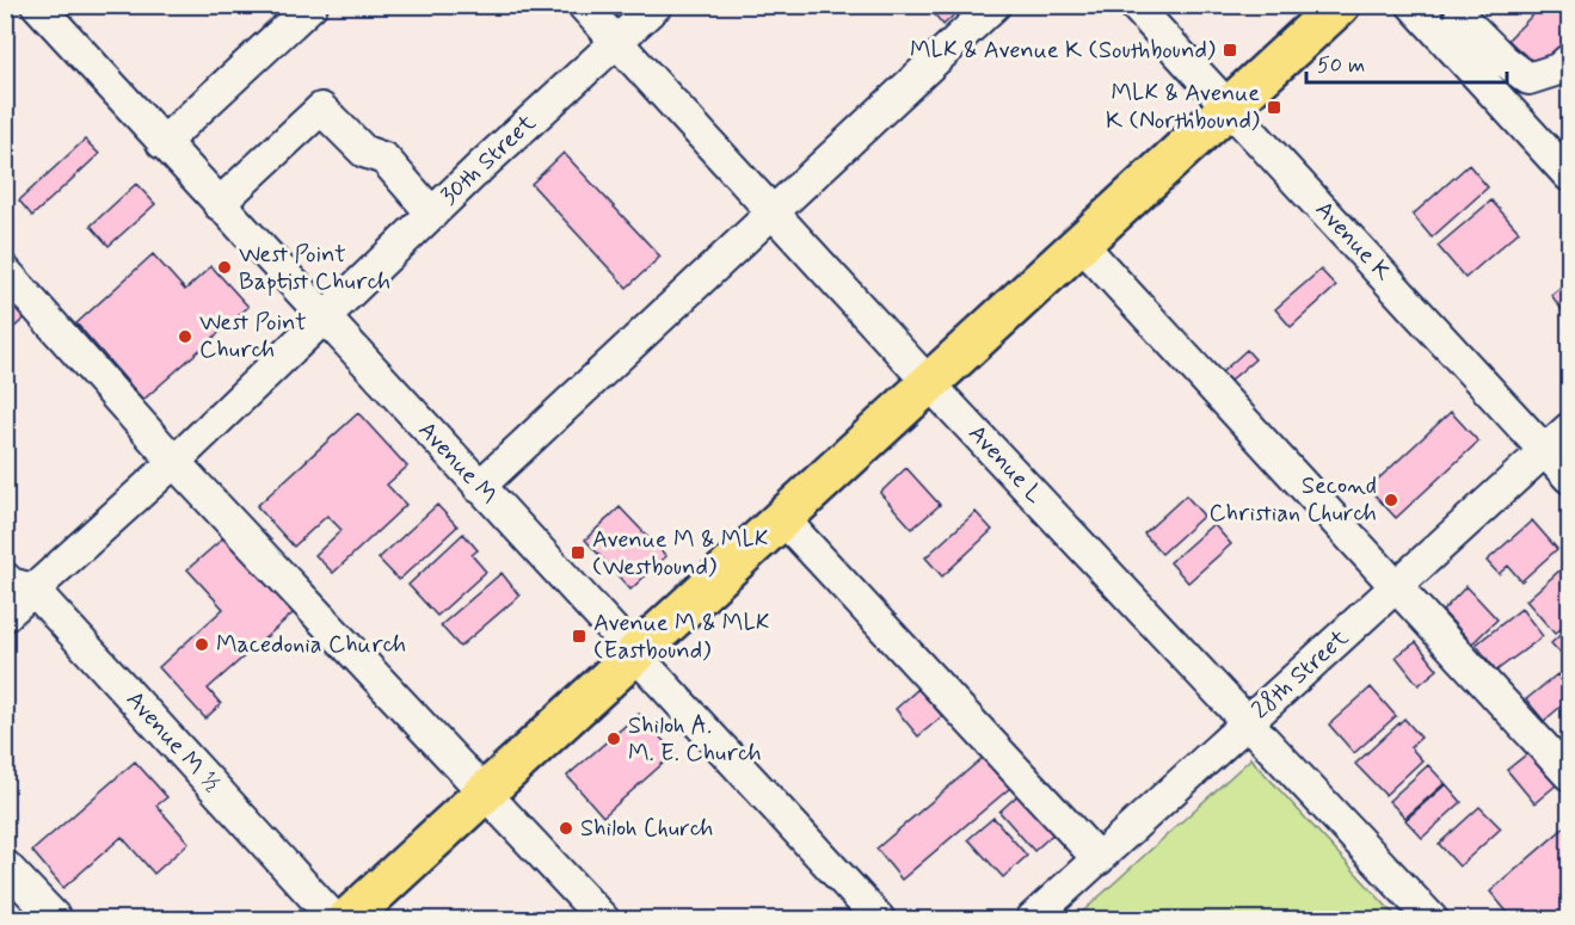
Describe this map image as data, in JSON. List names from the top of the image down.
{
  "streets": {
    "street": [
      "30th Street",
      "Avenue K",
      "Avenue M",
      "Avenue L",
      "28th Street",
      "Avenue M ½"
    ]
  },
  "crossings": [
    ["30th Street", "Avenue M"],
    ["30th Street", "Avenue L"],
    ["Avenue K", "28th Street"],
    ["Avenue L", "28th Street"]
  ],
  "places": {
    "transit": [
      "MLK & Avenue K (Southbound)",
      "MLK & Avenue K (Northbound)",
      "Avenue M & MLK (Westbound)",
      "Avenue M & MLK (Eastbound)"
    ],
    "other": [
      "West Point Baptist Church",
      "West Point Church",
      "Second Christian Church",
      "Macedonia Church",
      "Shiloh A. M. E. Church",
      "Shiloh Church"
    ]
  },
  "scale_bar": "50 m"
}
